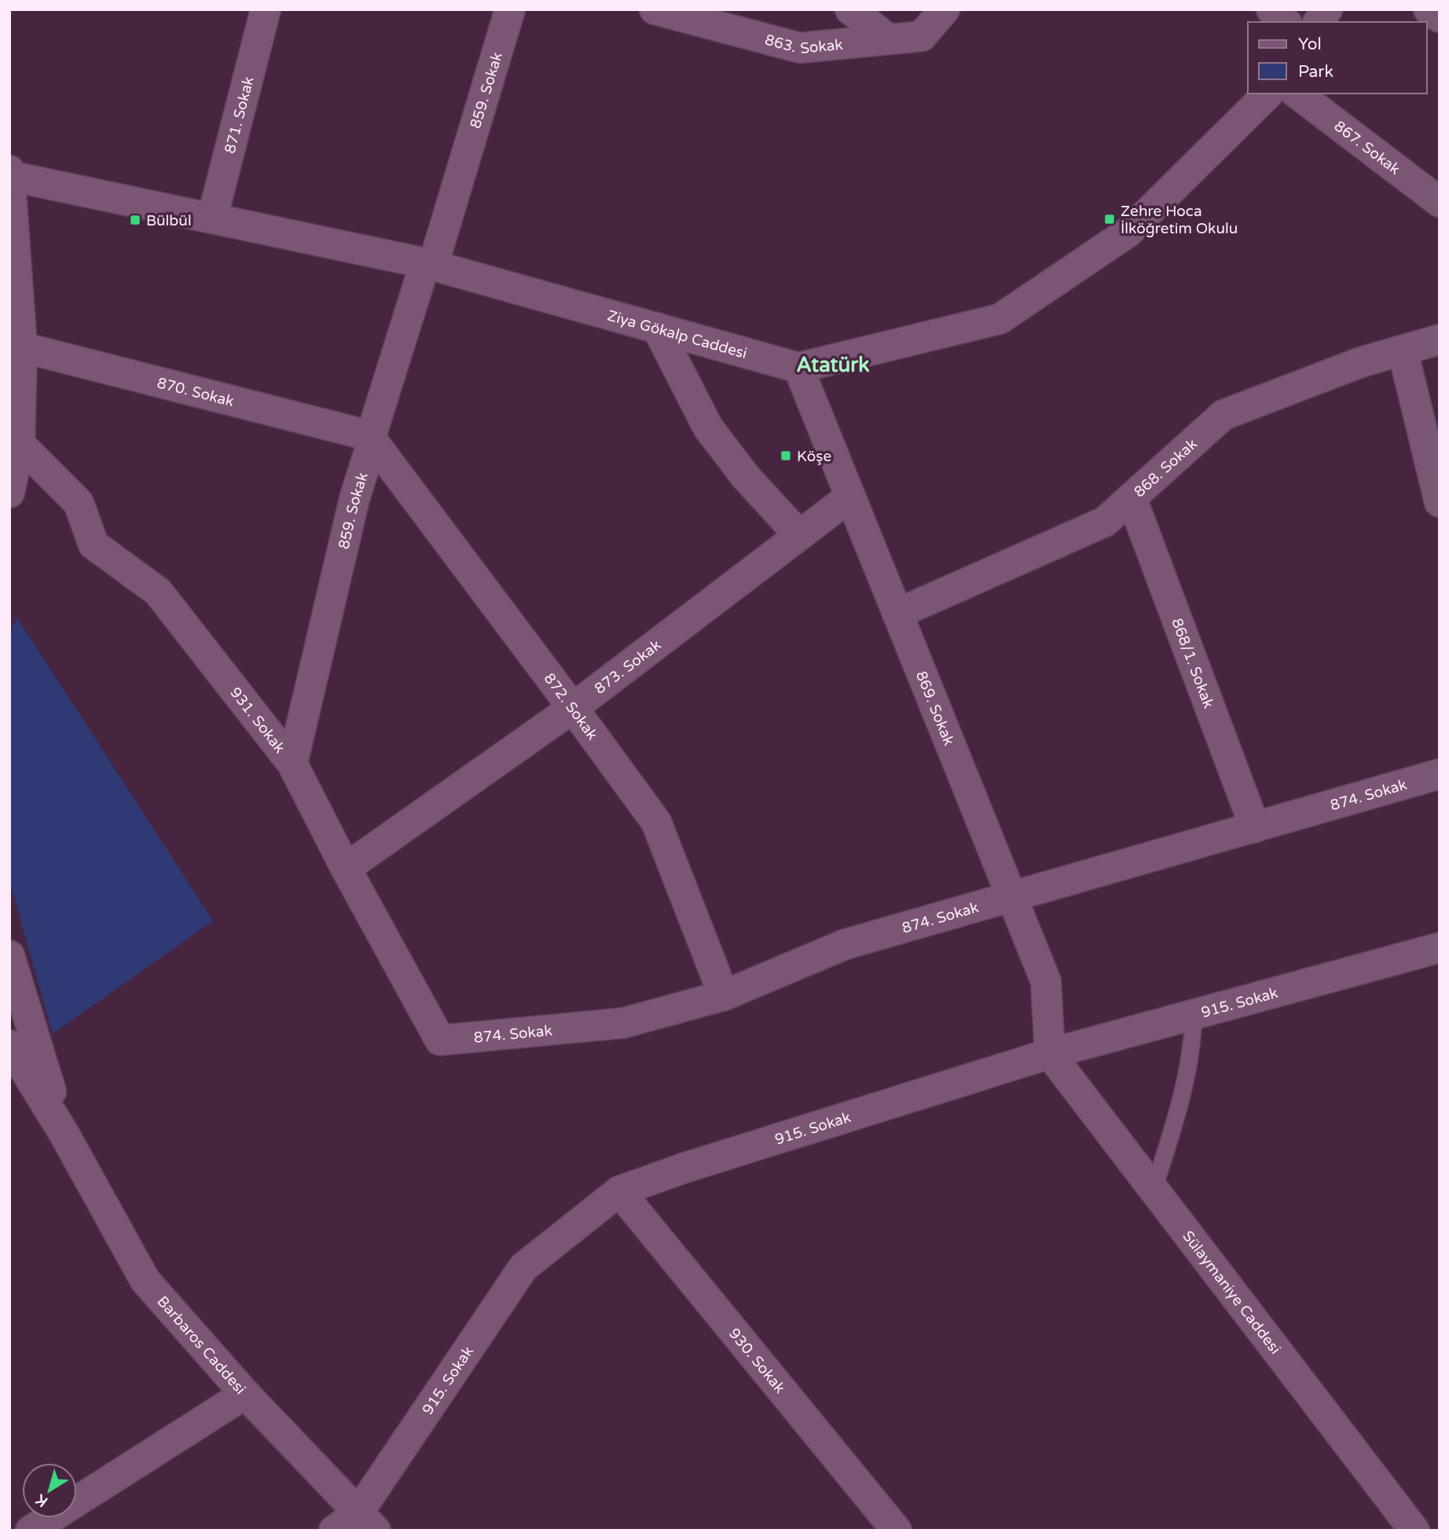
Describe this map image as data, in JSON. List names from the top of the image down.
{
  "streets": {
    "street": [
      "863. Sokak",
      "859. Sokak",
      "871. Sokak",
      "867. Sokak",
      "Ziya Gökalp Caddesi",
      "870. Sokak",
      "868. Sokak",
      "868/1. Sokak",
      "873. Sokak",
      "872. Sokak",
      "869. Sokak",
      "931. Sokak",
      "874. Sokak",
      "915. Sokak",
      "Sülaymaniye Caddesi",
      "Barbaros Caddesi",
      "930. Sokak"
    ]
  },
  "crossings": [
    ["859. Sokak", "Ziya Gökalp Caddesi"],
    ["859. Sokak", "870. Sokak"],
    ["859. Sokak", "872. Sokak"],
    ["859. Sokak", "931. Sokak"],
    ["871. Sokak", "Ziya Gökalp Caddesi"],
    ["Ziya Gökalp Caddesi", "869. Sokak"],
    ["870. Sokak", "872. Sokak"],
    ["868. Sokak", "868/1. Sokak"],
    ["868. Sokak", "869. Sokak"],
    ["868/1. Sokak", "874. Sokak"],
    ["873. Sokak", "872. Sokak"],
    ["873. Sokak", "869. Sokak"],
    ["873. Sokak", "931. Sokak"],
    ["872. Sokak", "874. Sokak"],
    ["869. Sokak", "874. Sokak"],
    ["869. Sokak", "915. Sokak"],
    ["869. Sokak", "Sülaymaniye Caddesi"],
    ["931. Sokak", "874. Sokak"],
    ["915. Sokak", "Sülaymaniye Caddesi"],
    ["915. Sokak", "Barbaros Caddesi"],
    ["915. Sokak", "930. Sokak"]
  ],
  "districts": ["Atatürk"],
  "places": {
    "transit": ["Zehre Hoca İlköğretim Okulu", "Bülbül", "Köşe"]
  },
  "legend": ["Yol", "Park"],
  "north": "bottom left"
}
